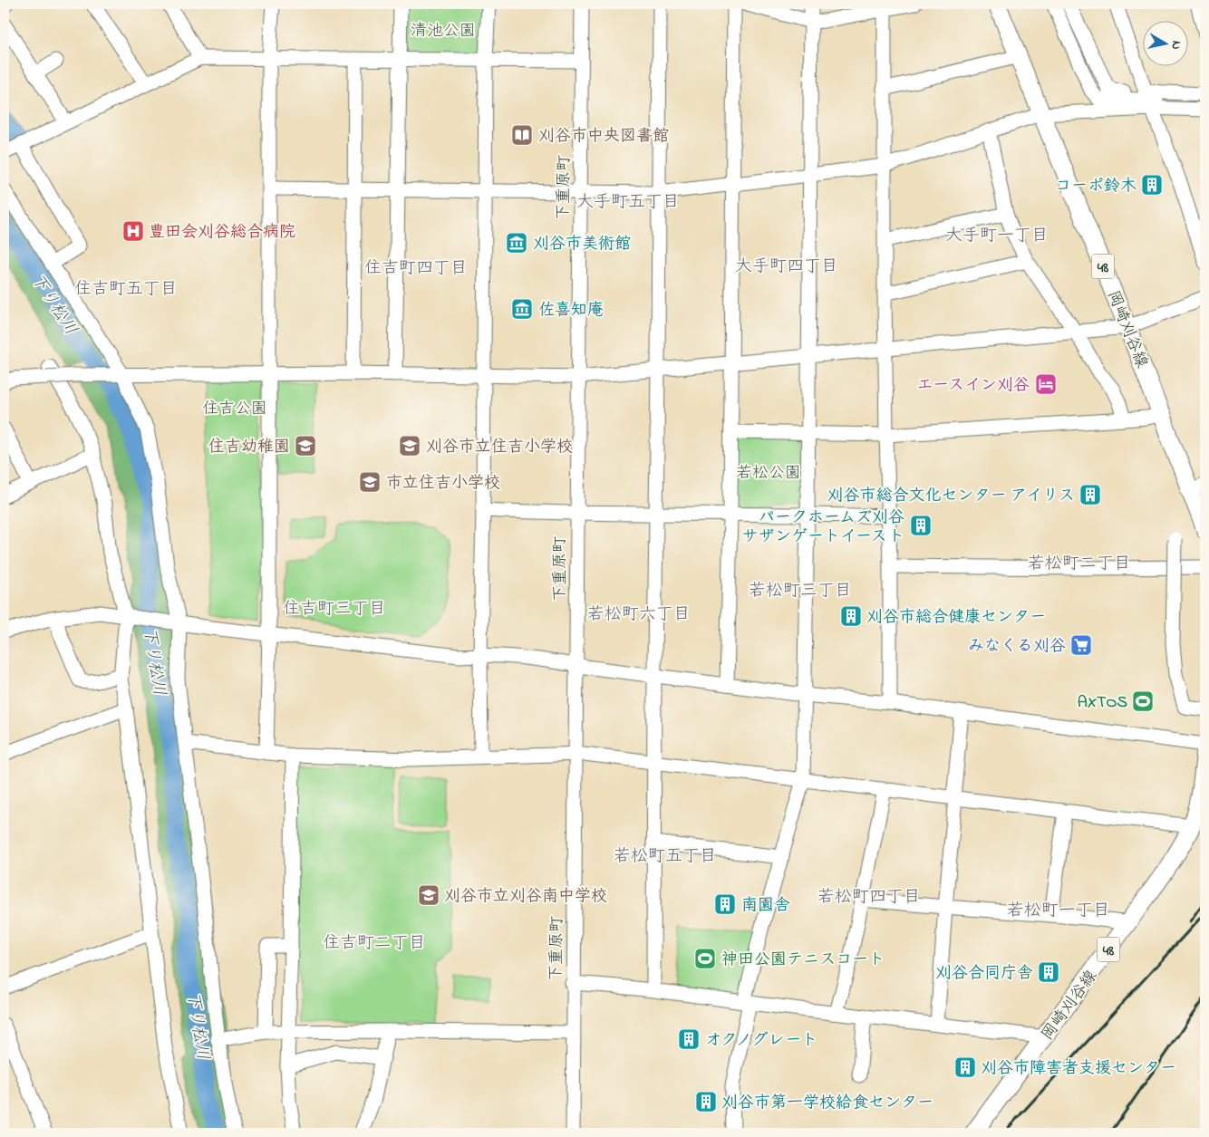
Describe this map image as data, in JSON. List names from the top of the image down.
{
  "streets": {
    "main road": ["48", "岡崎刈谷線"],
    "street": ["下重原町"]
  },
  "districts": [
    "大手町五丁目",
    "大手町一丁目",
    "大手町四丁目",
    "住吉町四丁目",
    "住吉町五丁目",
    "若松町二丁目",
    "若松町三丁目",
    "住吉町三丁目",
    "若松町六丁目",
    "若松町五丁目",
    "若松町四丁目",
    "若松町一丁目",
    "住吉町二丁目"
  ],
  "water": ["下り松川"],
  "parks": ["清池公園", "住吉公園", "若松公園"],
  "places": {
    "library": ["刈谷市中央図書館"],
    "building": [
      "コーポ鈴木",
      "刈谷市総合文化センター アイリス",
      "パークホームズ刈谷 サザンゲートイースト",
      "刈谷市総合健康センター",
      "南園舎",
      "刈谷合同庁舎",
      "オクノグレート",
      "刈谷市障害者支援センター",
      "刈谷市第一学校給食センター"
    ],
    "hospital": ["豊田会刈谷総合病院"],
    "museum": ["刈谷市美術館", "佐喜知庵"],
    "hotel": ["エースイン刈谷"],
    "school or university": [
      "住吉幼稚園",
      "刈谷市立住吉小学校",
      "市立住吉小学校",
      "刈谷市立刈谷南中学校"
    ],
    "supermarket": ["みなくる刈谷"],
    "sports": ["AXTOS", "神田公園テニスコート"]
  },
  "north": "right"
}
